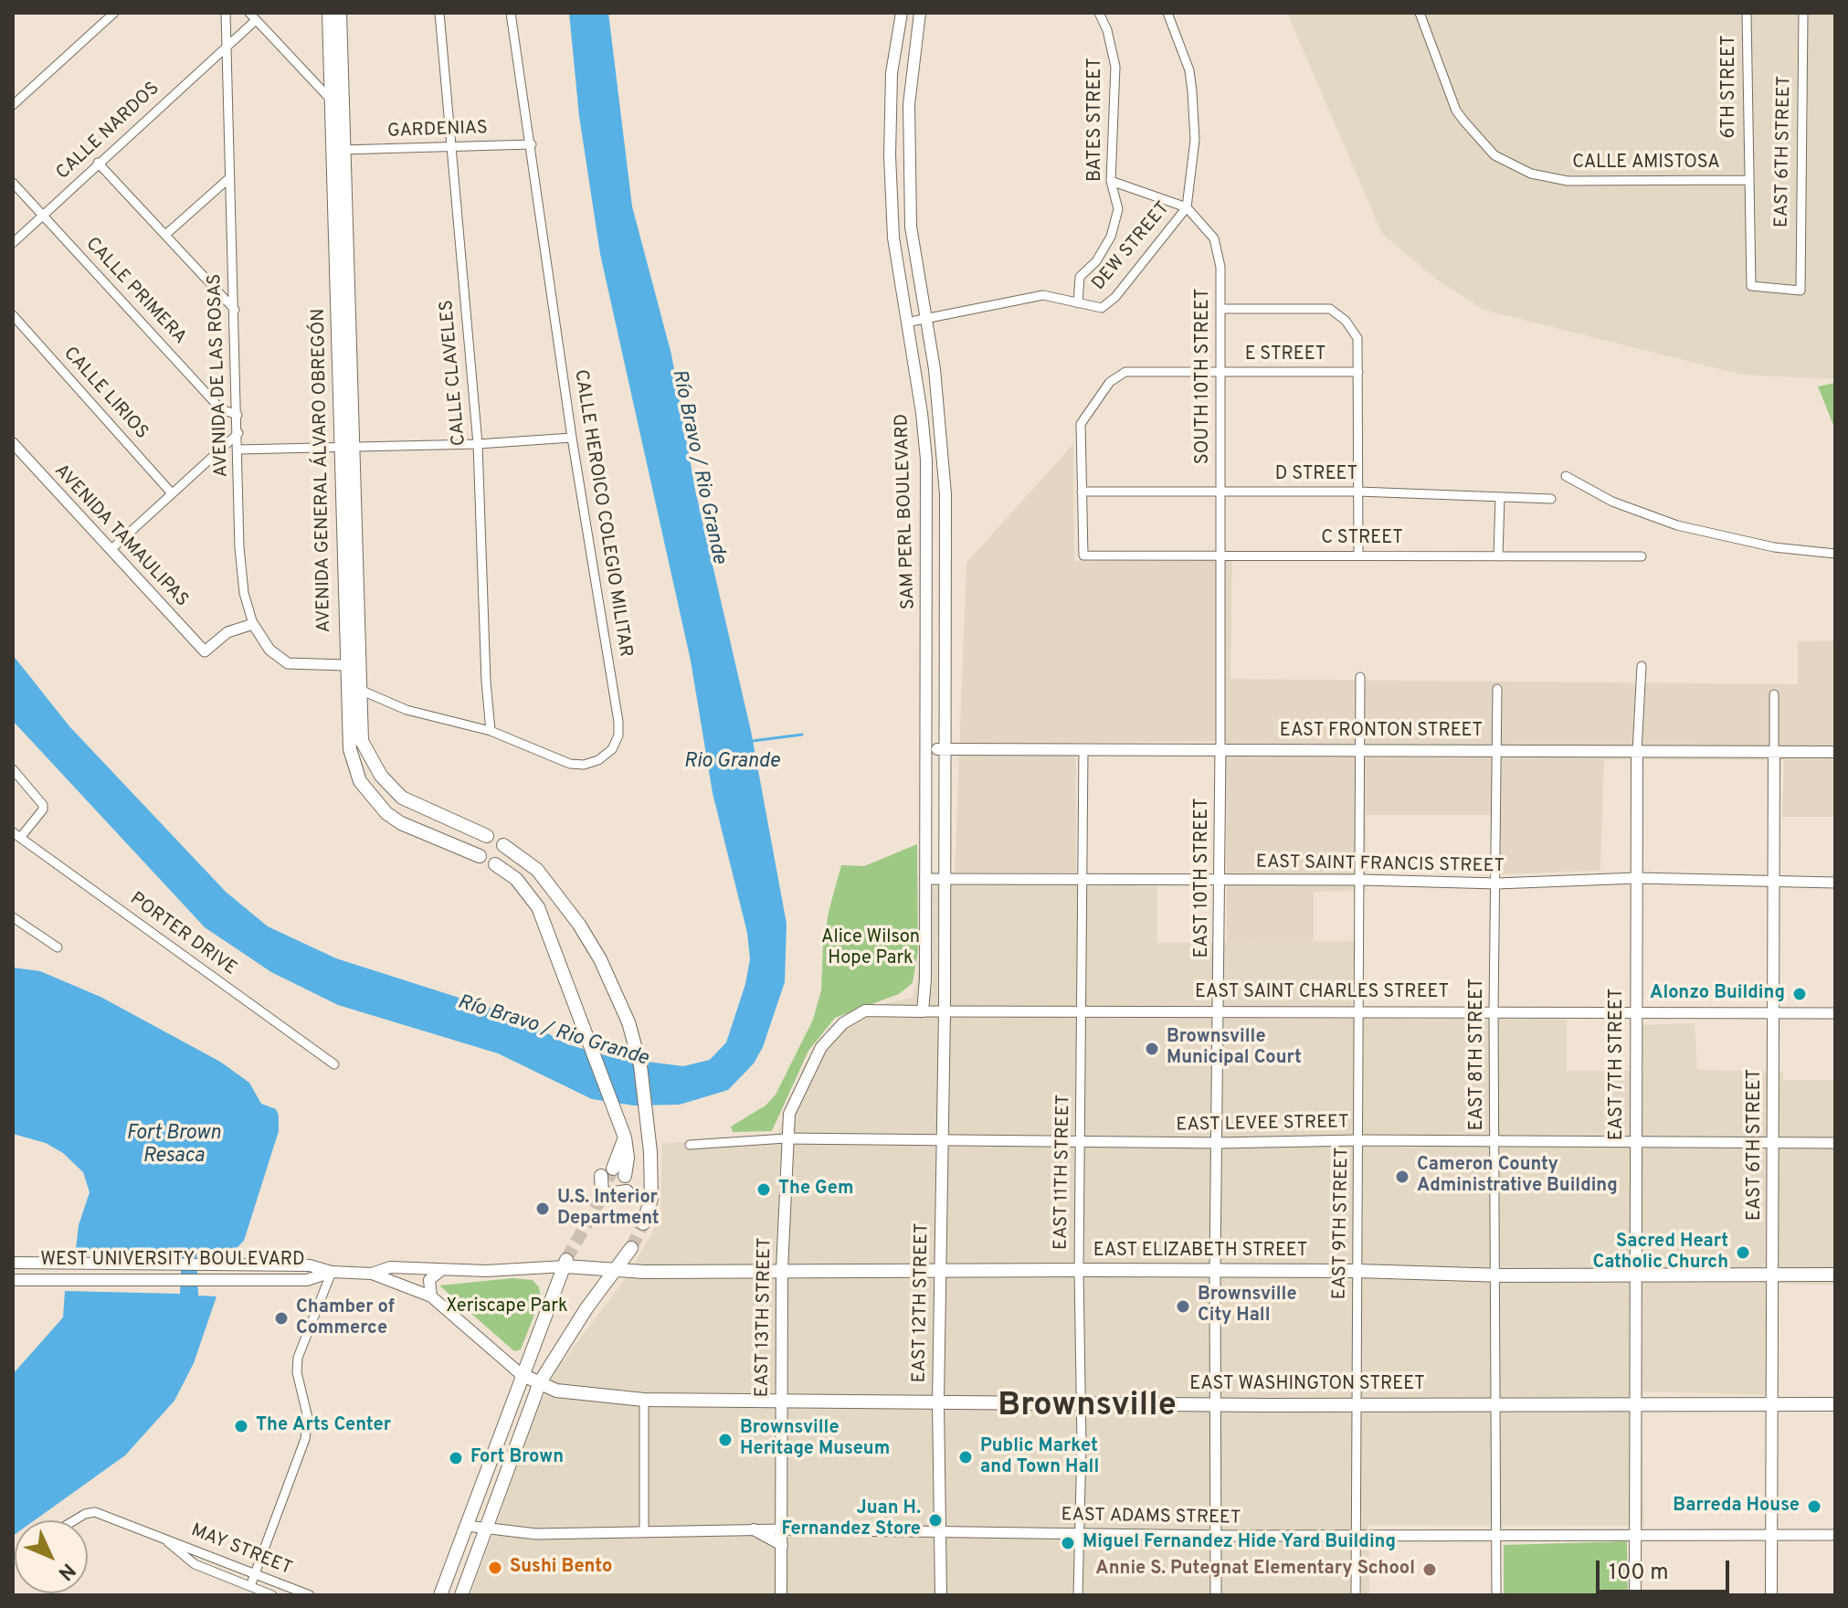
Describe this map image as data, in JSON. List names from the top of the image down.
{
  "streets": {
    "main road": [
      "EAST 6TH STREET",
      "AVENIDA GENERAL ÁLVARO OBREGÓN",
      "SAM PERL BOULEVARD",
      "EAST FRONTON STREET",
      "EAST SAINT CHARLES STREET",
      "EAST 7TH STREET",
      "EAST ELIZABETH STREET",
      "WEST UNIVERSITY BOULEVARD",
      "EAST 12TH STREET",
      "EAST 13TH STREET",
      "EAST WASHINGTON STREET"
    ],
    "street": [
      "6TH STREET",
      "BATES STREET",
      "GARDENIAS",
      "CALLE NARDOS",
      "CALLE AMISTOSA",
      "DEW STREET",
      "CALLE PRIMERA",
      "E STREET",
      "CALLE CLAVELES",
      "AVENIDA DE LAS ROSAS",
      "SOUTH 10TH STREET",
      "CALLE LIRIOS",
      "D STREET",
      "CALLE HEROICO COLEGIO MILITAR",
      "AVENIDA TAMAULIPAS",
      "C STREET",
      "EAST SAINT FRANCIS STREET",
      "EAST 10TH STREET",
      "PORTER DRIVE",
      "EAST 8TH STREET",
      "EAST LEVEE STREET",
      "EAST 11TH STREET",
      "EAST 9TH STREET",
      "EAST ADAMS STREET",
      "MAY STREET"
    ]
  },
  "crossings": [
    ["6TH STREET", "EAST 6TH STREET"],
    ["6TH STREET", "CALLE AMISTOSA"],
    ["BATES STREET", "DEW STREET"],
    ["GARDENIAS", "CALLE CLAVELES"],
    ["GARDENIAS", "AVENIDA GENERAL ÁLVARO OBREGÓN"],
    ["GARDENIAS", "CALLE HEROICO COLEGIO MILITAR"],
    ["CALLE NARDOS", "CALLE PRIMERA"],
    ["CALLE NARDOS", "AVENIDA DE LAS ROSAS"],
    ["EAST 6TH STREET", "EAST FRONTON STREET"],
    ["EAST 6TH STREET", "EAST SAINT FRANCIS STREET"],
    ["EAST 6TH STREET", "EAST SAINT CHARLES STREET"],
    ["EAST 6TH STREET", "EAST LEVEE STREET"],
    ["EAST 6TH STREET", "EAST ELIZABETH STREET"],
    ["EAST 6TH STREET", "EAST WASHINGTON STREET"],
    ["EAST 6TH STREET", "EAST ADAMS STREET"],
    ["DEW STREET", "SOUTH 10TH STREET"],
    ["DEW STREET", "SAM PERL BOULEVARD"],
    ["CALLE PRIMERA", "AVENIDA DE LAS ROSAS"],
    ["E STREET", "SOUTH 10TH STREET"],
    ["E STREET", "D STREET"],
    ["E STREET", "C STREET"],
    ["CALLE CLAVELES", "CALLE HEROICO COLEGIO MILITAR"],
    ["AVENIDA DE LAS ROSAS", "AVENIDA GENERAL ÁLVARO OBREGÓN"],
    ["AVENIDA DE LAS ROSAS", "AVENIDA TAMAULIPAS"],
    ["SOUTH 10TH STREET", "D STREET"],
    ["SOUTH 10TH STREET", "C STREET"],
    ["SOUTH 10TH STREET", "EAST 10TH STREET"],
    ["AVENIDA GENERAL ÁLVARO OBREGÓN", "CALLE HEROICO COLEGIO MILITAR"],
    ["D STREET", "C STREET"],
    ["SAM PERL BOULEVARD", "EAST FRONTON STREET"],
    ["SAM PERL BOULEVARD", "EAST SAINT FRANCIS STREET"],
    ["SAM PERL BOULEVARD", "EAST SAINT CHARLES STREET"],
    ["SAM PERL BOULEVARD", "EAST 12TH STREET"],
    ["C STREET", "EAST 10TH STREET"],
    ["EAST FRONTON STREET", "EAST 10TH STREET"],
    ["EAST FRONTON STREET", "EAST 8TH STREET"],
    ["EAST FRONTON STREET", "EAST 7TH STREET"],
    ["EAST FRONTON STREET", "EAST 11TH STREET"],
    ["EAST FRONTON STREET", "EAST 9TH STREET"],
    ["EAST SAINT FRANCIS STREET", "EAST 10TH STREET"],
    ["EAST SAINT FRANCIS STREET", "EAST 8TH STREET"],
    ["EAST SAINT FRANCIS STREET", "EAST 7TH STREET"],
    ["EAST SAINT FRANCIS STREET", "EAST 11TH STREET"],
    ["EAST SAINT FRANCIS STREET", "EAST 9TH STREET"],
    ["EAST 10TH STREET", "EAST SAINT CHARLES STREET"],
    ["EAST 10TH STREET", "EAST LEVEE STREET"],
    ["EAST 10TH STREET", "EAST ELIZABETH STREET"],
    ["EAST 10TH STREET", "EAST WASHINGTON STREET"],
    ["EAST 10TH STREET", "EAST ADAMS STREET"],
    ["EAST SAINT CHARLES STREET", "EAST 8TH STREET"],
    ["EAST SAINT CHARLES STREET", "EAST 7TH STREET"],
    ["EAST SAINT CHARLES STREET", "EAST 11TH STREET"],
    ["EAST SAINT CHARLES STREET", "EAST 9TH STREET"],
    ["EAST SAINT CHARLES STREET", "EAST 12TH STREET"],
    ["EAST SAINT CHARLES STREET", "EAST 13TH STREET"],
    ["EAST 8TH STREET", "EAST LEVEE STREET"],
    ["EAST 8TH STREET", "EAST ELIZABETH STREET"],
    ["EAST 8TH STREET", "EAST WASHINGTON STREET"],
    ["EAST 8TH STREET", "EAST ADAMS STREET"],
    ["EAST 7TH STREET", "EAST LEVEE STREET"],
    ["EAST 7TH STREET", "EAST ELIZABETH STREET"],
    ["EAST 7TH STREET", "EAST WASHINGTON STREET"],
    ["EAST 7TH STREET", "EAST ADAMS STREET"],
    ["EAST LEVEE STREET", "EAST 11TH STREET"],
    ["EAST LEVEE STREET", "EAST 9TH STREET"],
    ["EAST LEVEE STREET", "EAST 12TH STREET"],
    ["EAST LEVEE STREET", "EAST 13TH STREET"],
    ["EAST 11TH STREET", "EAST ELIZABETH STREET"],
    ["EAST 11TH STREET", "EAST WASHINGTON STREET"],
    ["EAST 11TH STREET", "EAST ADAMS STREET"],
    ["EAST 9TH STREET", "EAST ELIZABETH STREET"],
    ["EAST 9TH STREET", "EAST WASHINGTON STREET"],
    ["EAST 9TH STREET", "EAST ADAMS STREET"],
    ["EAST ELIZABETH STREET", "WEST UNIVERSITY BOULEVARD"],
    ["EAST ELIZABETH STREET", "EAST 12TH STREET"],
    ["EAST ELIZABETH STREET", "EAST 13TH STREET"],
    ["WEST UNIVERSITY BOULEVARD", "EAST WASHINGTON STREET"],
    ["EAST 12TH STREET", "EAST WASHINGTON STREET"],
    ["EAST 12TH STREET", "EAST ADAMS STREET"],
    ["EAST 13TH STREET", "EAST WASHINGTON STREET"],
    ["EAST 13TH STREET", "EAST ADAMS STREET"]
  ],
  "districts": ["Brownsville"],
  "water": ["Río Bravo / Rio Grande", "Rio Grande", "Fort Brown Resaca"],
  "parks": ["Alice Wilson Hope Park", "Xeriscape Park"],
  "places": [
    "Alonzo Building",
    "Brownsville Municipal Court",
    "Cameron County Administrative Building",
    "The Gem",
    "U.S. Interior Department",
    "Sacred Heart Catholic Church",
    "Brownsville City Hall",
    "Chamber of Commerce",
    "The Arts Center",
    "Brownsville Heritage Museum",
    "Public Market and Town Hall",
    "Fort Brown",
    "Barreda House",
    "Juan H. Fernandez Store",
    "Miguel Fernandez Hide Yard Building",
    "Sushi Bento",
    "Annie S. Putegnat Elementary School"
  ],
  "scale_bar": "100 m",
  "north": "bottom right"
}
